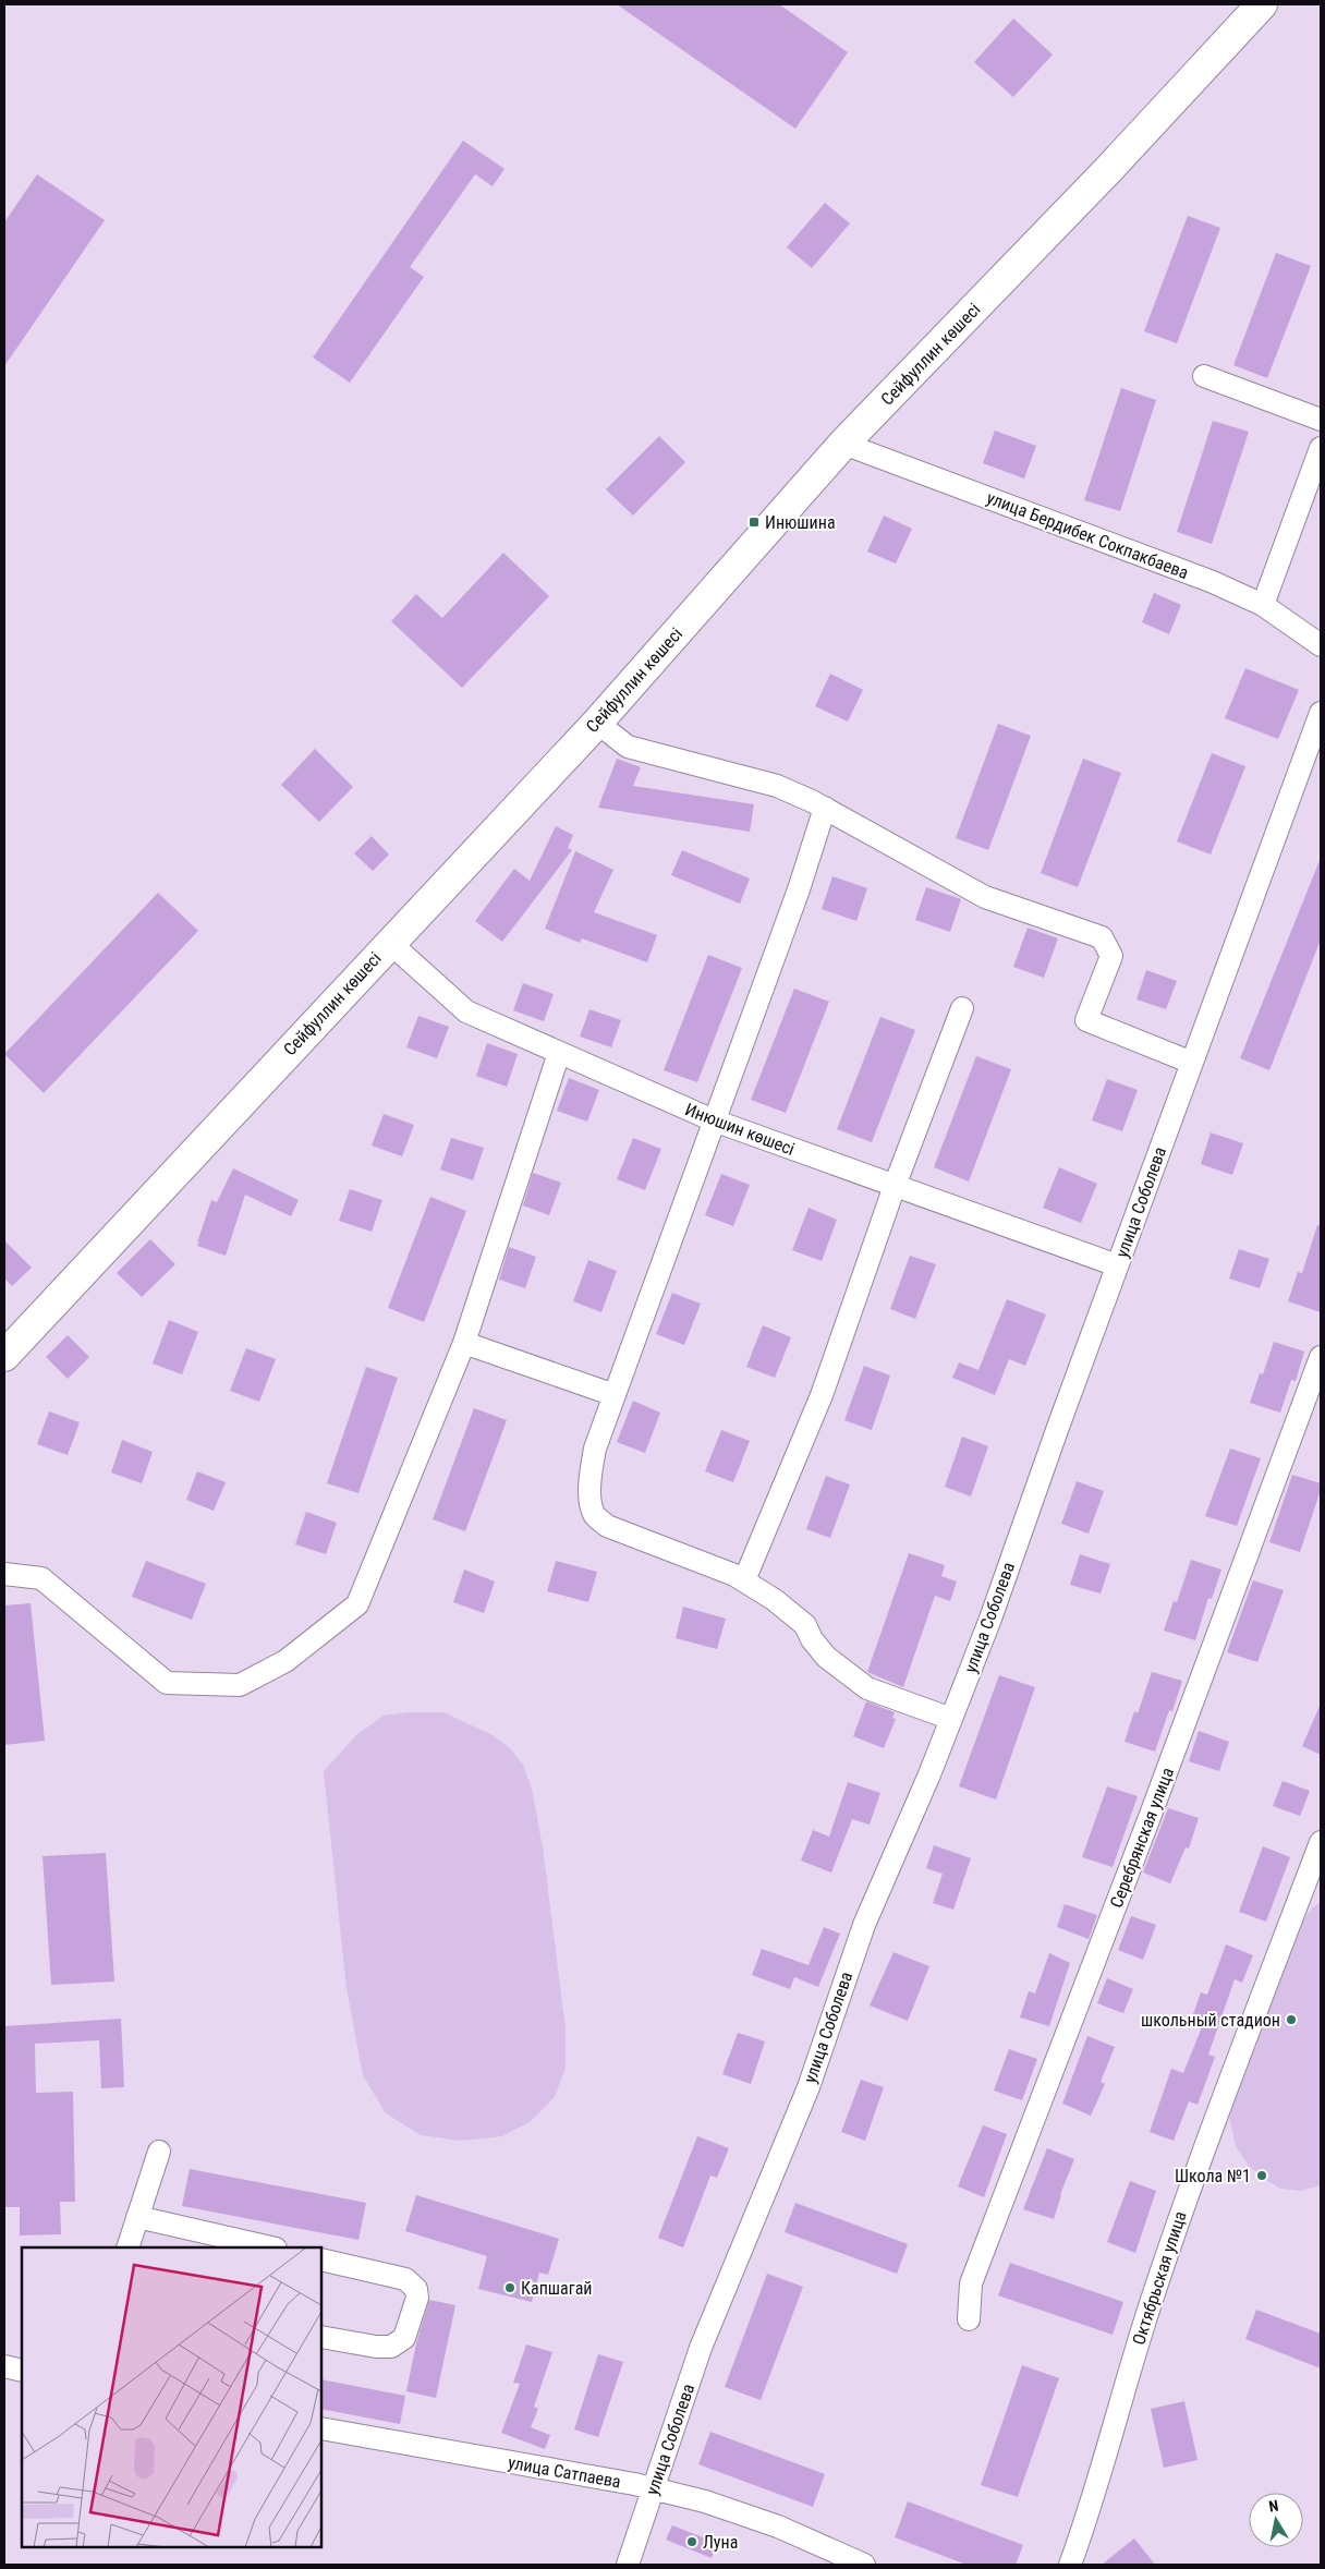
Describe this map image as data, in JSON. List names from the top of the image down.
{
  "streets": {
    "main road": ["Сейфуллин көшесі"],
    "street": [
      "улица Бердибек Сокпакбаева",
      "Инюшин көшесі",
      "улица Соболева",
      "Серебрянская улица",
      "Октябрьская улица",
      "улица Сатпаева"
    ]
  },
  "crossings": [
    ["Сейфуллин көшесі", "улица Бердибек Сокпакбаева"],
    ["Сейфуллин көшесі", "Инюшин көшесі"],
    ["Инюшин көшесі", "улица Соболева"],
    ["улица Соболева", "улица Сатпаева"]
  ],
  "places": {
    "transit": ["Инюшина"],
    "other": [
      "школьный стадион",
      "Школа №1",
      "Капшагай",
      "Луна"
    ]
  },
  "north": "top"
}
